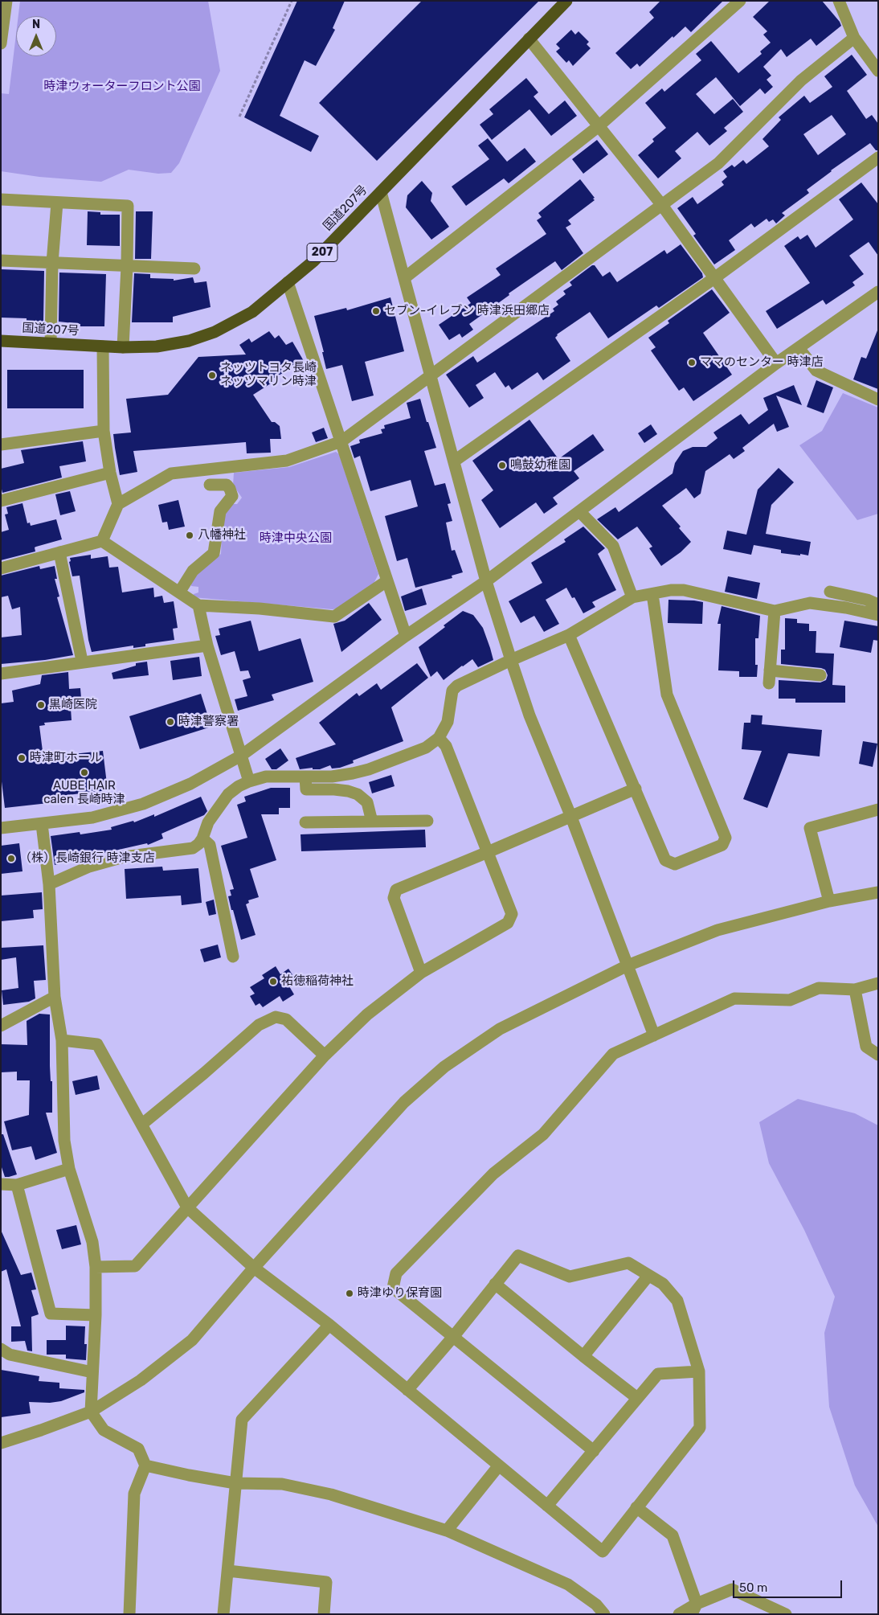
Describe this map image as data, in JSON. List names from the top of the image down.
{
  "streets": {
    "highway": ["国道207号", "207"]
  },
  "parks": ["時津ウォーターフロント公園", "時津中央公園"],
  "places": [
    "セブン-イレブン 時津浜田郷店",
    "ママのセンター 時津店",
    "ネッツトヨタ長崎 ネッツマリン時津",
    "鳴鼓幼稚園",
    "八幡神社",
    "黒崎医院",
    "時津警察署",
    "時津町ホール",
    "AUBE HAIR calen 長崎時津",
    "（株）長崎銀行 時津支店",
    "祐徳稲荷神社",
    "時津ゆり保育園"
  ],
  "scale_bar": "50 m",
  "north": "top"
}
